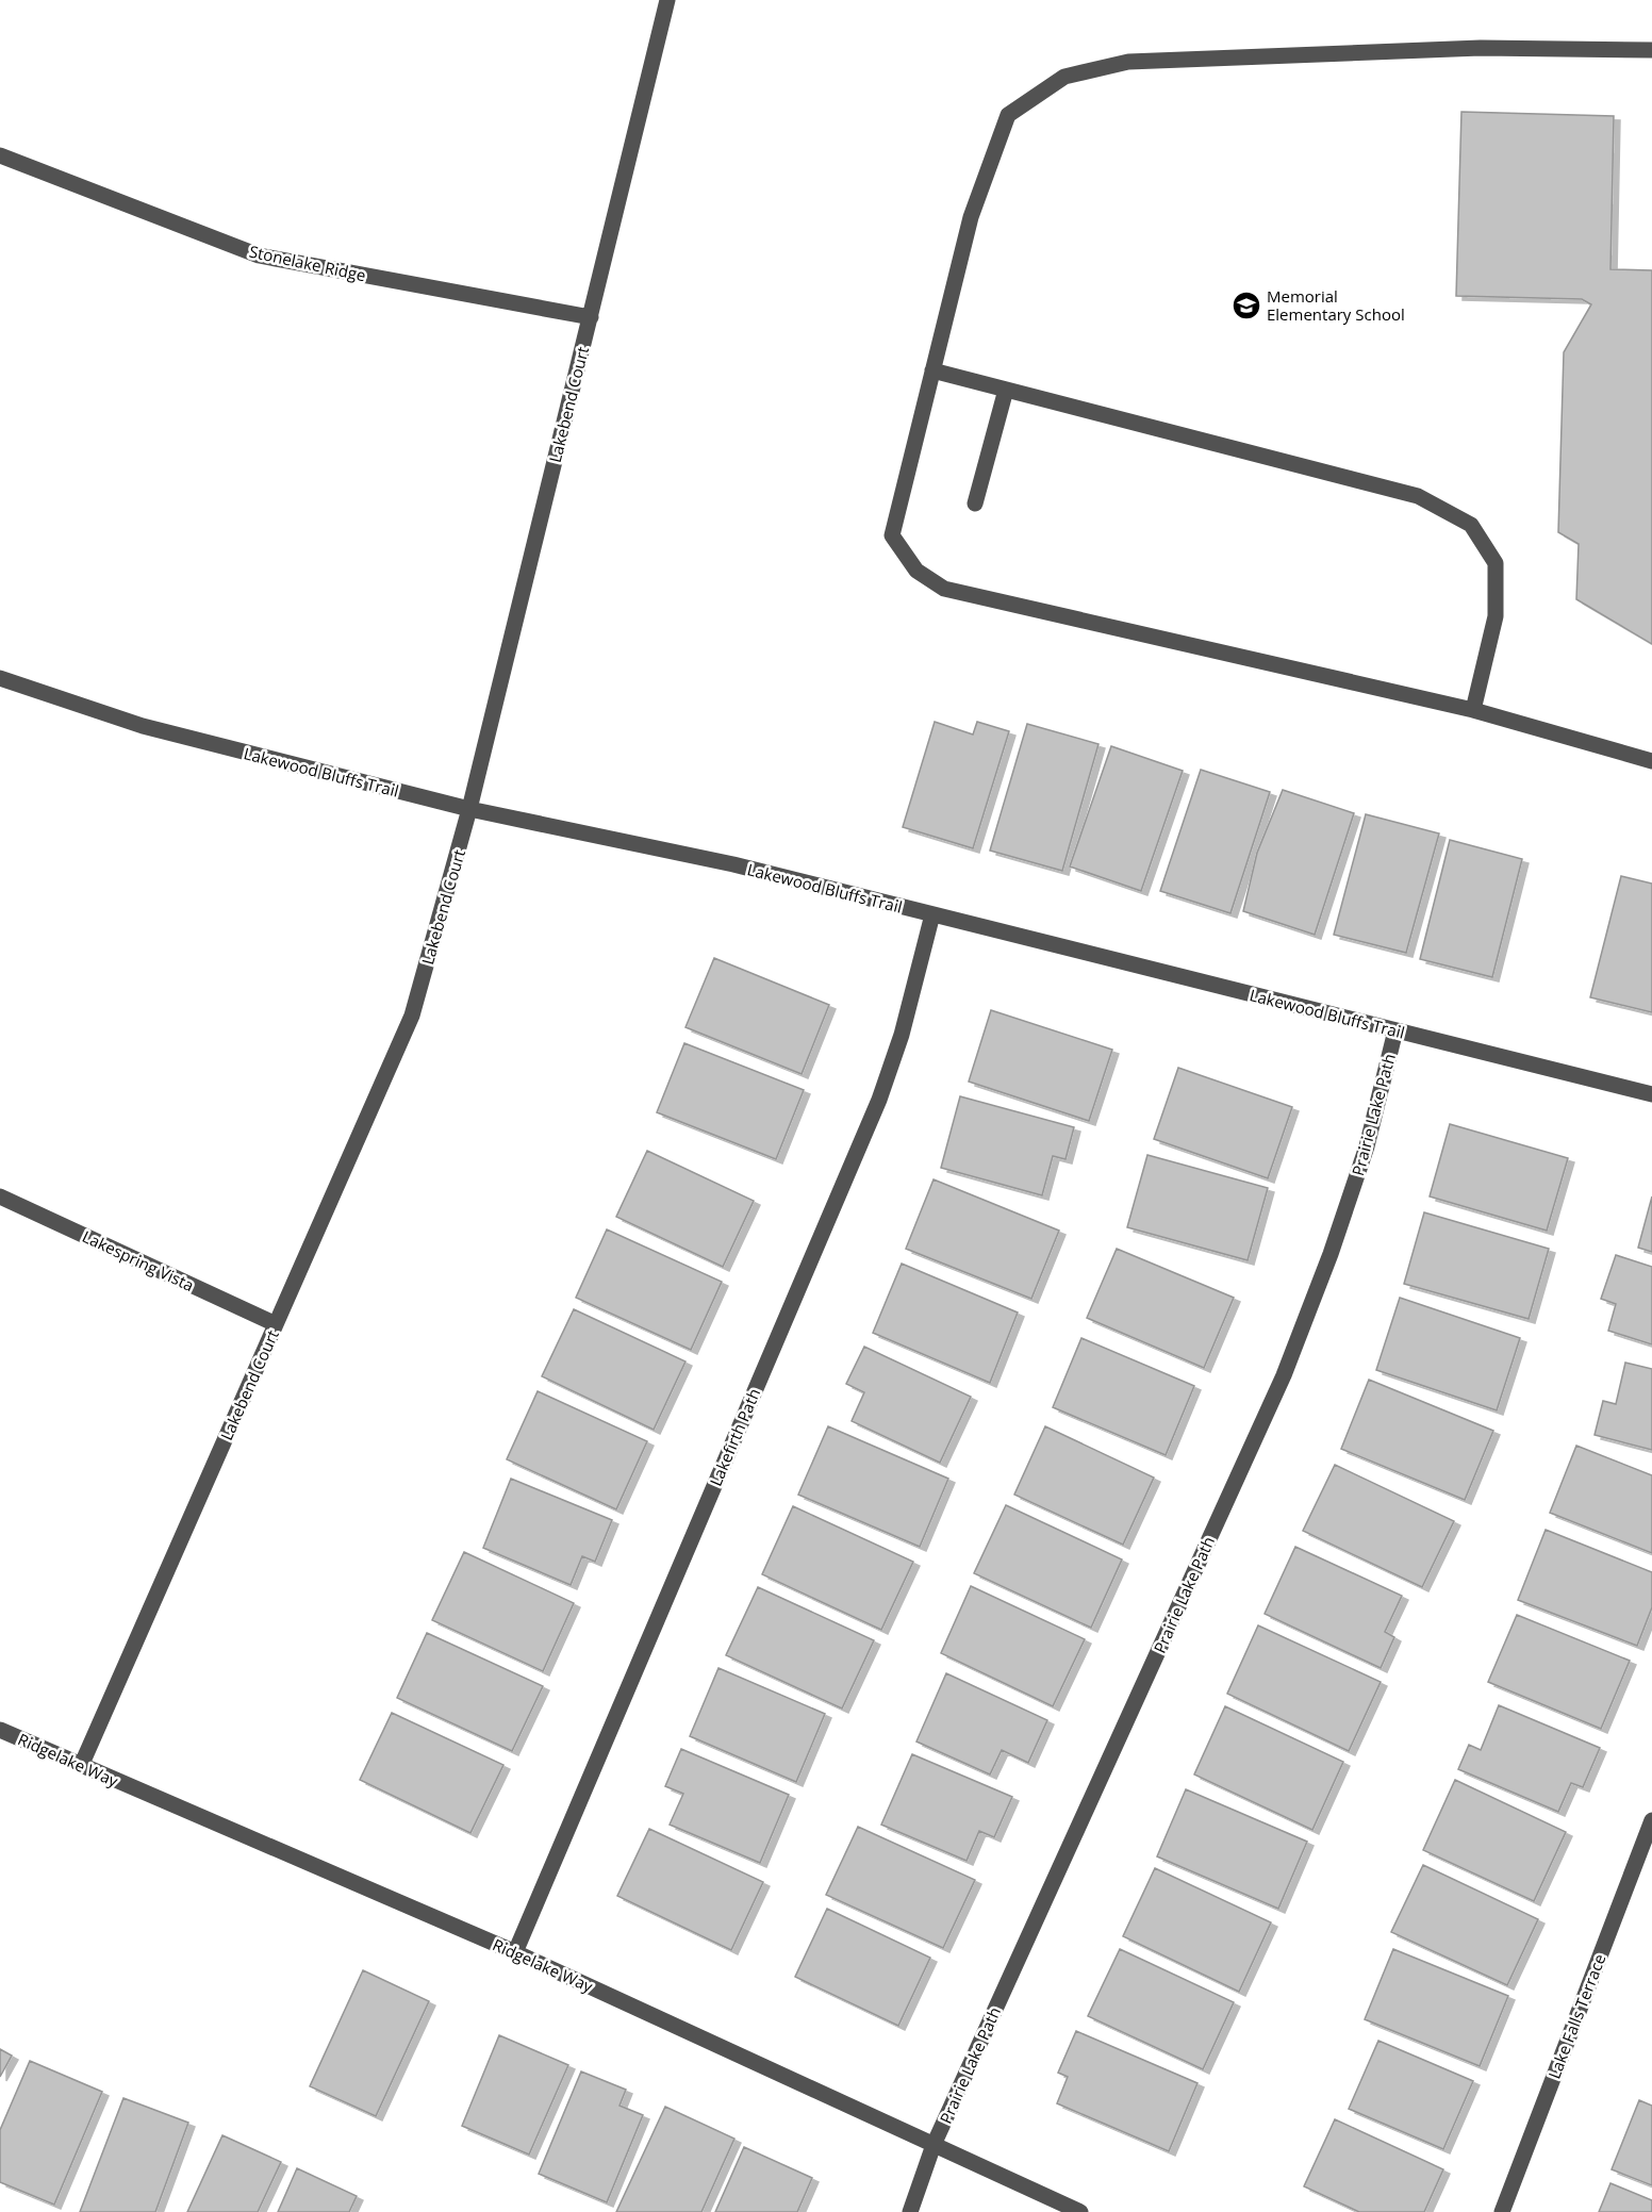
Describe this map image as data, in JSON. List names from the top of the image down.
{
  "streets": {
    "street": [
      "Stonelake Ridge",
      "Lakebend Court",
      "Lakewood Bluffs Trail",
      "Prairie Lake Path",
      "Lakespring Vista",
      "Lakefirth Path",
      "Ridgelake Way",
      "Lake Falls Terrace"
    ]
  },
  "crossings": [
    ["Stonelake Ridge", "Lakebend Court"],
    ["Lakebend Court", "Lakewood Bluffs Trail"],
    ["Lakebend Court", "Lakespring Vista"],
    ["Lakebend Court", "Ridgelake Way"],
    ["Lakewood Bluffs Trail", "Prairie Lake Path"],
    ["Lakewood Bluffs Trail", "Lakefirth Path"],
    ["Prairie Lake Path", "Ridgelake Way"],
    ["Lakefirth Path", "Ridgelake Way"]
  ],
  "places": {
    "school or university": ["Memorial Elementary School"]
  }
}
